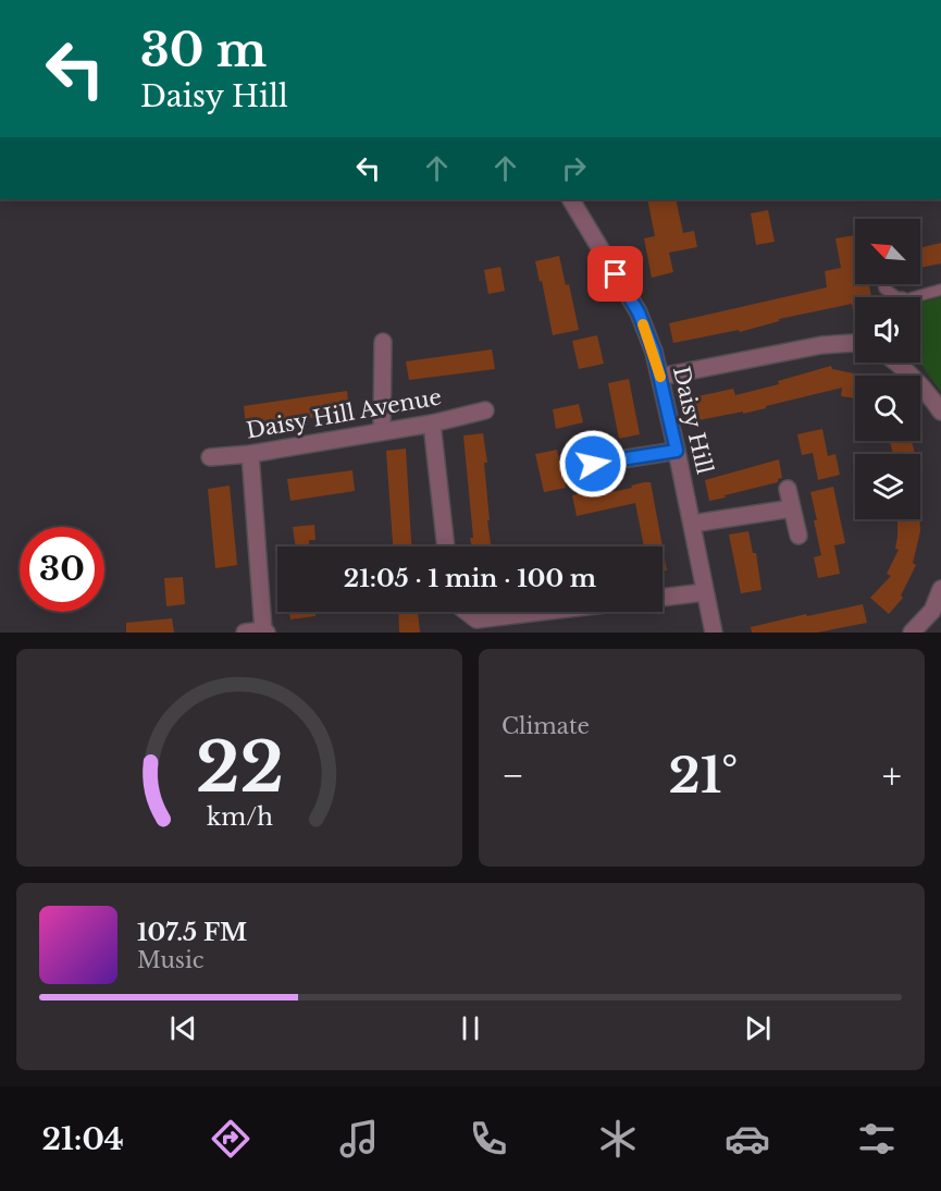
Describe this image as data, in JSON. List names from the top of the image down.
{
  "streets": {
    "street": ["Daisy Hill Avenue", "Daisy Hill"]
  },
  "north": "top left",
  "page": {
    "turn": ["30 m", "Daisy Hill"],
    "limit": "30",
    "trip": "21:05 · 1 min · 100 m",
    "tile": "Climate",
    "heat": ["−", "21°", "+"],
    "song": ["107.5 FM", "Music"],
    "tabs": "21:04",
    "gauge": ["22", "km/h"]
  }
}
